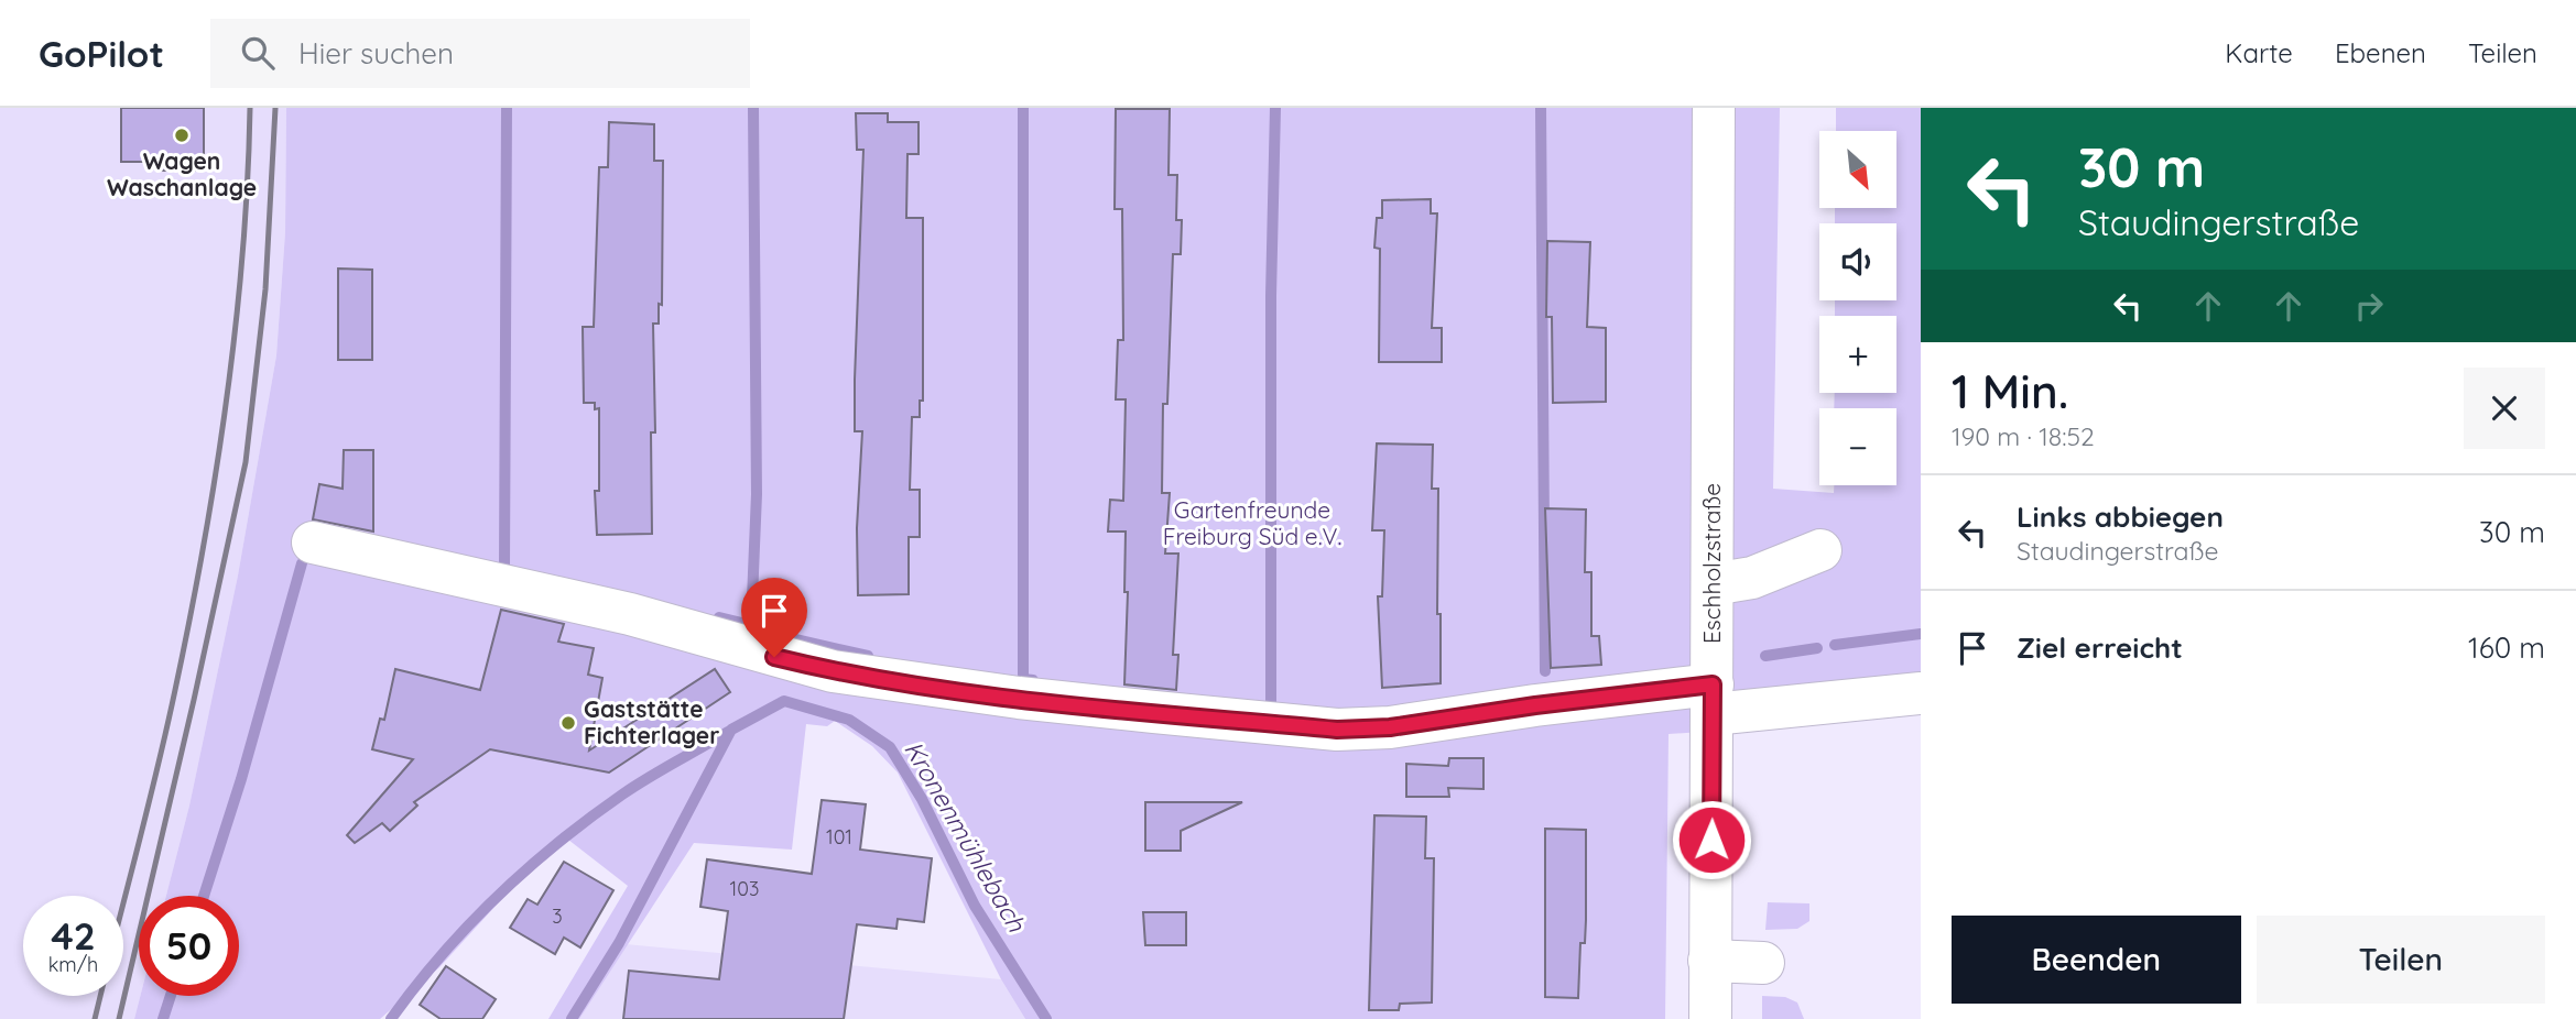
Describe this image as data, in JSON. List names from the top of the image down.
{
  "streets": {
    "main road": ["Eschholzstraße"]
  },
  "water": ["Kronenmühlebach"],
  "parks": ["Gartenfreunde Freiburg Süd e.V."],
  "places": ["Wagen Waschanlage", "Gaststätte Fichterlager"],
  "house_numbers": ["101", "103", "3"],
  "north": "bottom right",
  "page": {
    "header": "GoPilot",
    "search": "Hier suchen",
    "nav": ["Karte", "Ebenen", "Teilen"],
    "turn": ["30 m", "Staudingerstraße"],
    "map_buttons": ["+", "−"],
    "heading": ["1 Min.", "190 m · 18:52"],
    "list": [
      {
        "name": "Links abbiegen",
        "note": "Staudingerstraße",
        "value": "30 m"
      },
      {
        "name": "Ziel erreicht",
        "value": "160 m"
      }
    ],
    "speed": "42 km/h",
    "limit": "50",
    "buttons": ["Beenden", "Teilen"]
  }
}
